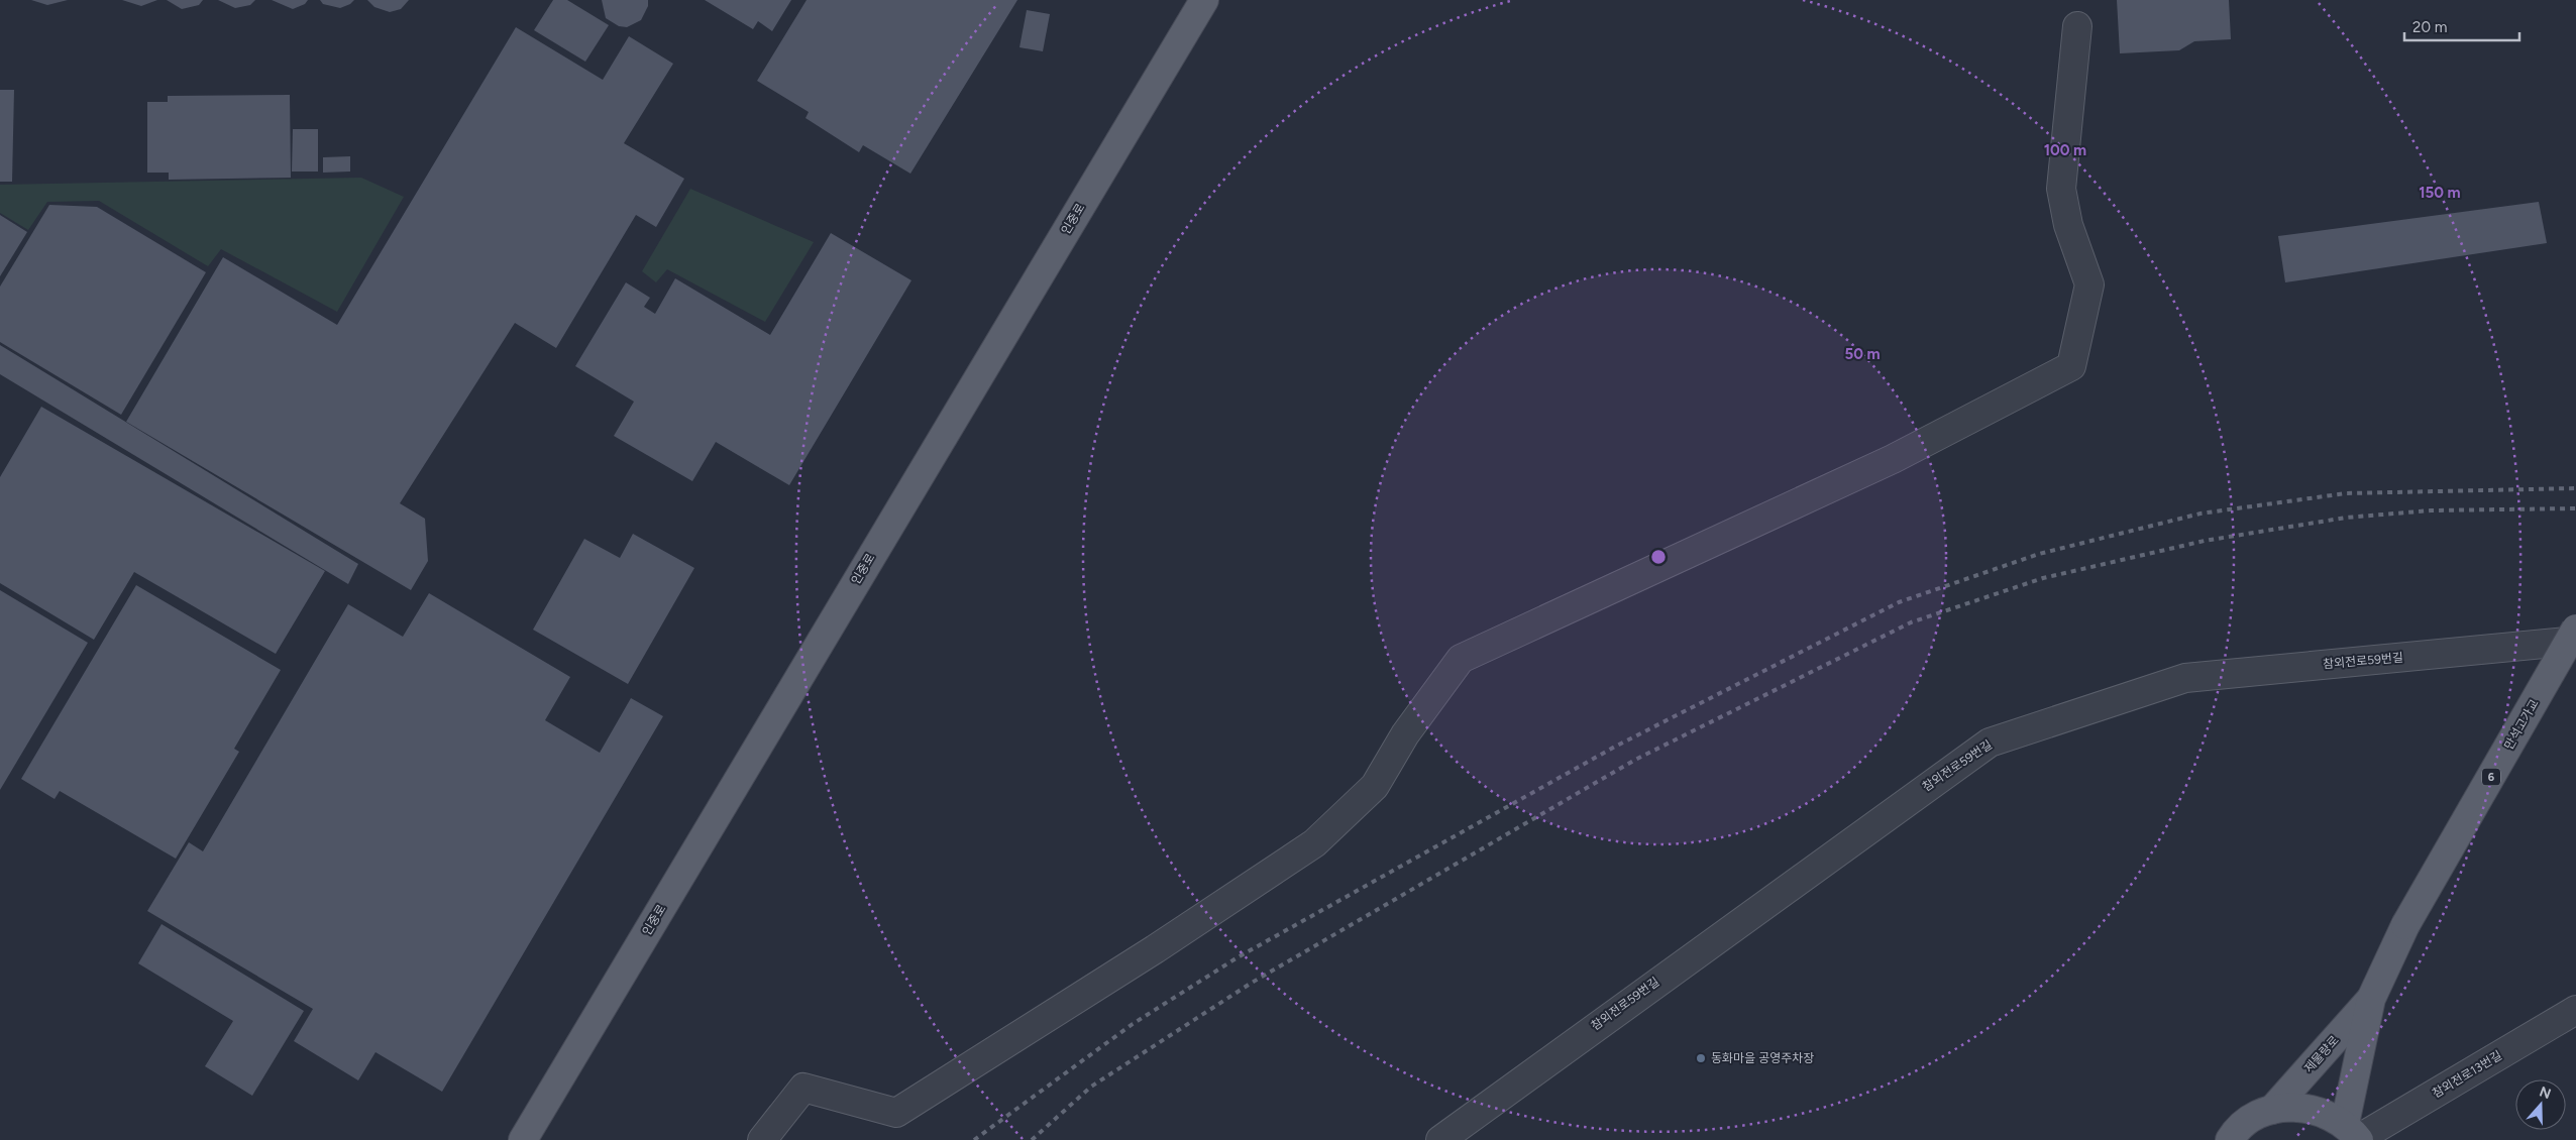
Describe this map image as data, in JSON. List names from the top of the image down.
{
  "streets": {
    "main road": [
      "인중로",
      "만석고가교",
      "6",
      "제물량로"
    ],
    "street": ["참외전로59번길", "참외전로13번길"]
  },
  "crossings": [
    ["만석고가교", "제물량로"],
    ["제물량로", "참외전로13번길"]
  ],
  "places": ["동화마을 공영주차장"],
  "scale_bar": "20 m",
  "north": "top",
  "rings": ["100 m", "150 m", "50 m"]
}
